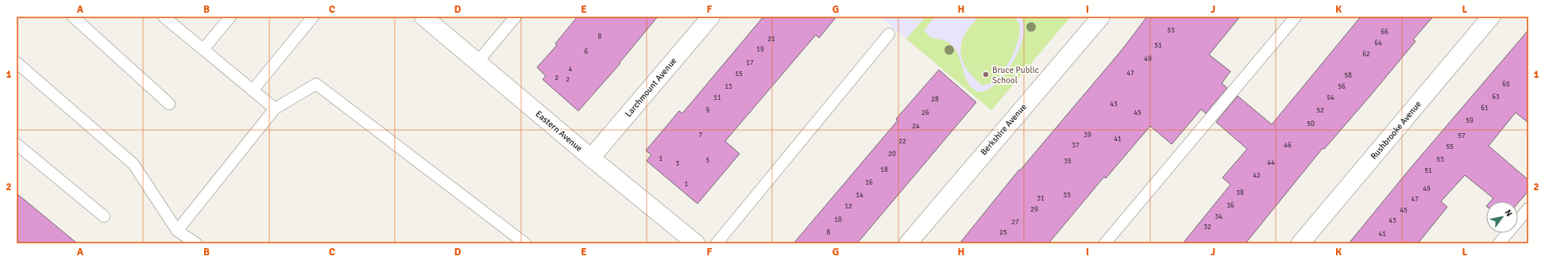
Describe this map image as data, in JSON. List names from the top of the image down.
{
  "streets": {
    "street": [
      "Larchmount Avenue",
      "Berkshire Avenue",
      "Rushbrooke Avenue",
      "Eastern Avenue"
    ]
  },
  "crossings": [
    ["Larchmount Avenue", "Eastern Avenue"]
  ],
  "places": ["Bruce Public School"],
  "house_numbers": [
    "53",
    "66",
    "8",
    "21",
    "64",
    "51",
    "19",
    "6",
    "62",
    "49",
    "17",
    "4",
    "47",
    "15",
    "58",
    "2",
    "2",
    "65",
    "13",
    "56",
    "63",
    "11",
    "54",
    "28",
    "43",
    "61",
    "9",
    "52",
    "26",
    "45",
    "59",
    "50",
    "24",
    "7",
    "39",
    "57",
    "41",
    "22",
    "37",
    "46",
    "55",
    "20",
    "1",
    "53",
    "5",
    "35",
    "44",
    "3",
    "18",
    "51",
    "42",
    "16",
    "1",
    "49",
    "38",
    "14",
    "33",
    "31",
    "47",
    "36",
    "12",
    "29",
    "45",
    "34",
    "10",
    "43",
    "27",
    "32",
    "8",
    "25",
    "41"
  ],
  "north": "top right",
  "grid": {
    "columns": [
      "A",
      "B",
      "C",
      "D",
      "E",
      "F",
      "G",
      "H",
      "I",
      "J",
      "K",
      "L"
    ],
    "rows": ["1", "2"]
  }
}
